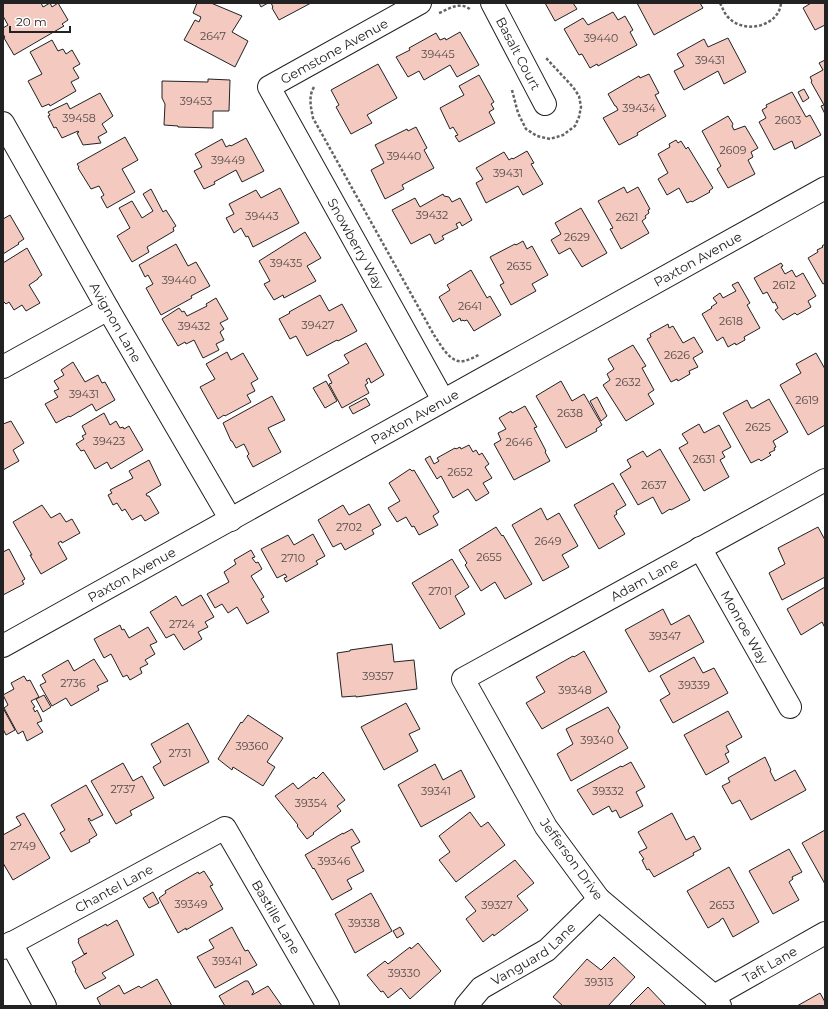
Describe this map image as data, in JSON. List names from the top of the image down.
{
  "streets": {
    "street": [
      "Gemstone Avenue",
      "Basalt Court",
      "Snowberry Way",
      "Paxton Avenue",
      "Avignon Lane",
      "Adam Lane",
      "Monroe Way",
      "Jefferson Drive",
      "Chantel Lane",
      "Bastille Lane",
      "Vanguard Lane",
      "Taft Lane"
    ]
  },
  "crossings": [
    ["Gemstone Avenue", "Snowberry Way"],
    ["Snowberry Way", "Paxton Avenue"],
    ["Paxton Avenue", "Avignon Lane"],
    ["Adam Lane", "Monroe Way"],
    ["Adam Lane", "Jefferson Drive"],
    ["Jefferson Drive", "Vanguard Lane"],
    ["Jefferson Drive", "Taft Lane"],
    ["Chantel Lane", "Bastille Lane"]
  ],
  "house_numbers": [
    "2647",
    "39440",
    "39445",
    "39431",
    "39453",
    "39434",
    "39458",
    "2603",
    "2609",
    "39440",
    "39449",
    "39431",
    "39432",
    "39443",
    "2621",
    "2629",
    "39435",
    "2635",
    "39440",
    "2612",
    "2641",
    "2618",
    "39427",
    "39432",
    "2626",
    "2632",
    "39431",
    "2619",
    "2638",
    "2625",
    "39423",
    "2646",
    "2631",
    "2652",
    "2637",
    "2702",
    "2649",
    "2655",
    "2710",
    "2701",
    "2724",
    "39347",
    "39357",
    "2736",
    "39339",
    "39348",
    "39340",
    "39360",
    "2731",
    "2737",
    "39341",
    "39332",
    "39354",
    "2749",
    "39346",
    "39349",
    "39327",
    "2653",
    "39338",
    "39341",
    "39330",
    "39313"
  ],
  "scale_bar": "20 m"
}
